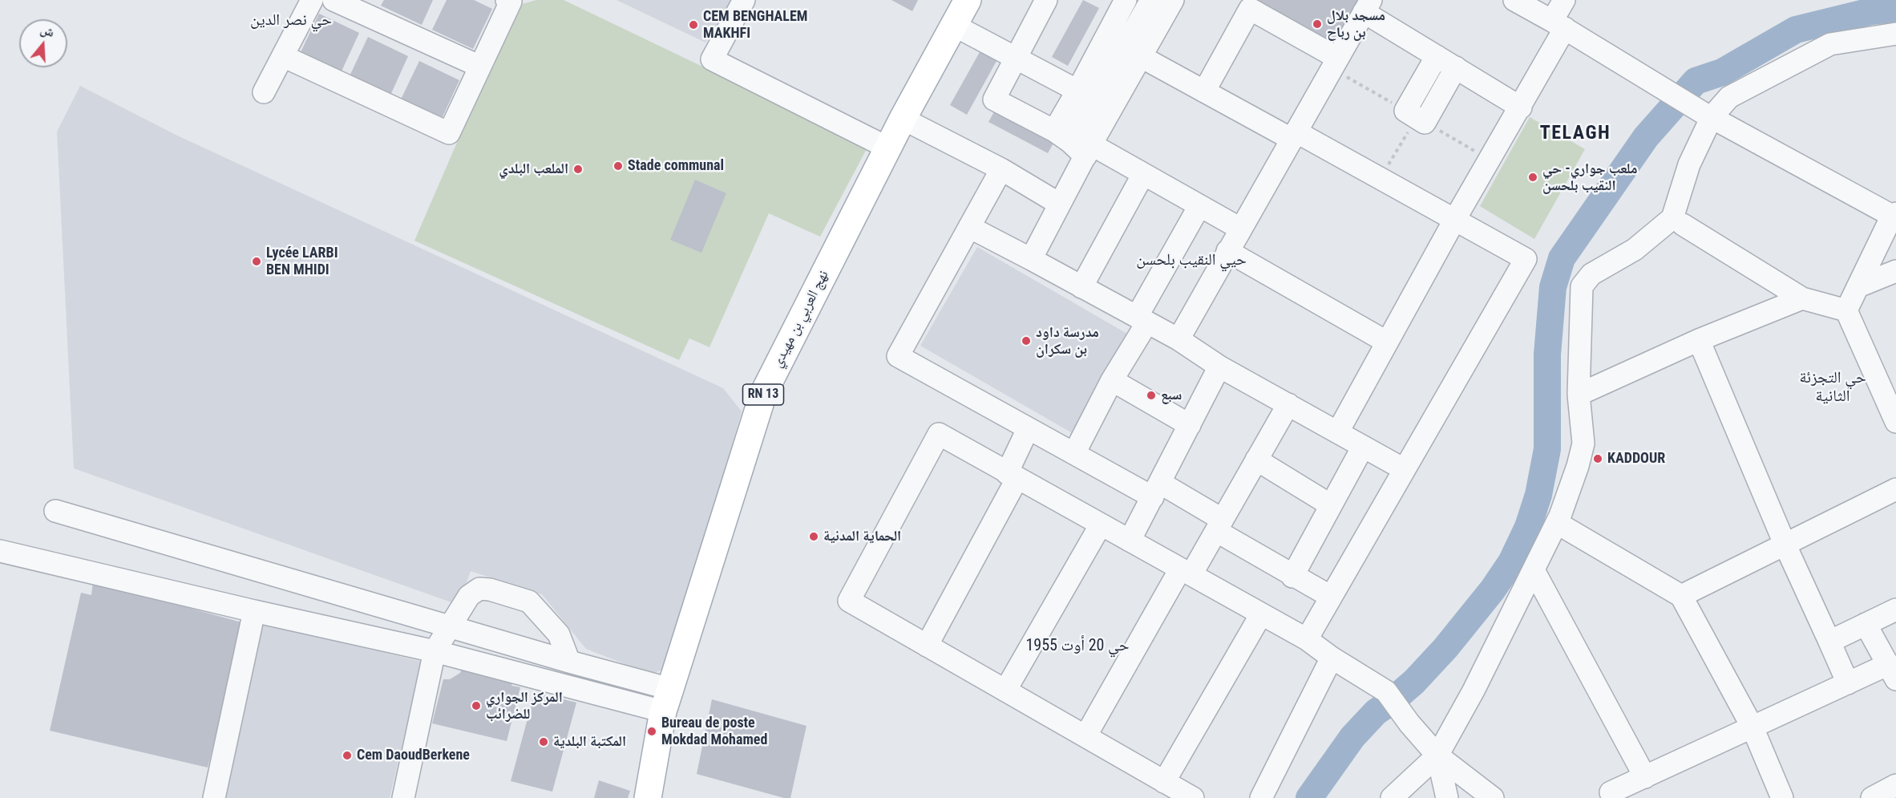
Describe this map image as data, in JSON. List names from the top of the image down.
{
  "streets": {
    "main road": ["نهج العربي بن مهيدي", "RN 13"]
  },
  "districts": [
    "حي نصر الدين",
    "TELAGH",
    "حيي النقيب بلحسن",
    "حي التجزئة الثانية",
    "حي 20 أوت 1955"
  ],
  "places": [
    "مسجد بلال بن رباح",
    "CEM BENGHALEM MAKHFI",
    "Stade communal",
    "الملعب البلدي",
    "ملعب جواري- حي النقيب بلحسن",
    "Lycée LARBI BEN MHIDI",
    "مدرسة داود بن سكران",
    "سبع",
    "KADDOUR",
    "الحماية المدنية",
    "المركز الجواري للضرائب",
    "Bureau de poste Mokdad Mohamed",
    "المكتبة البلدية",
    "Cem DaoudBerkene"
  ],
  "north": "top"
}
